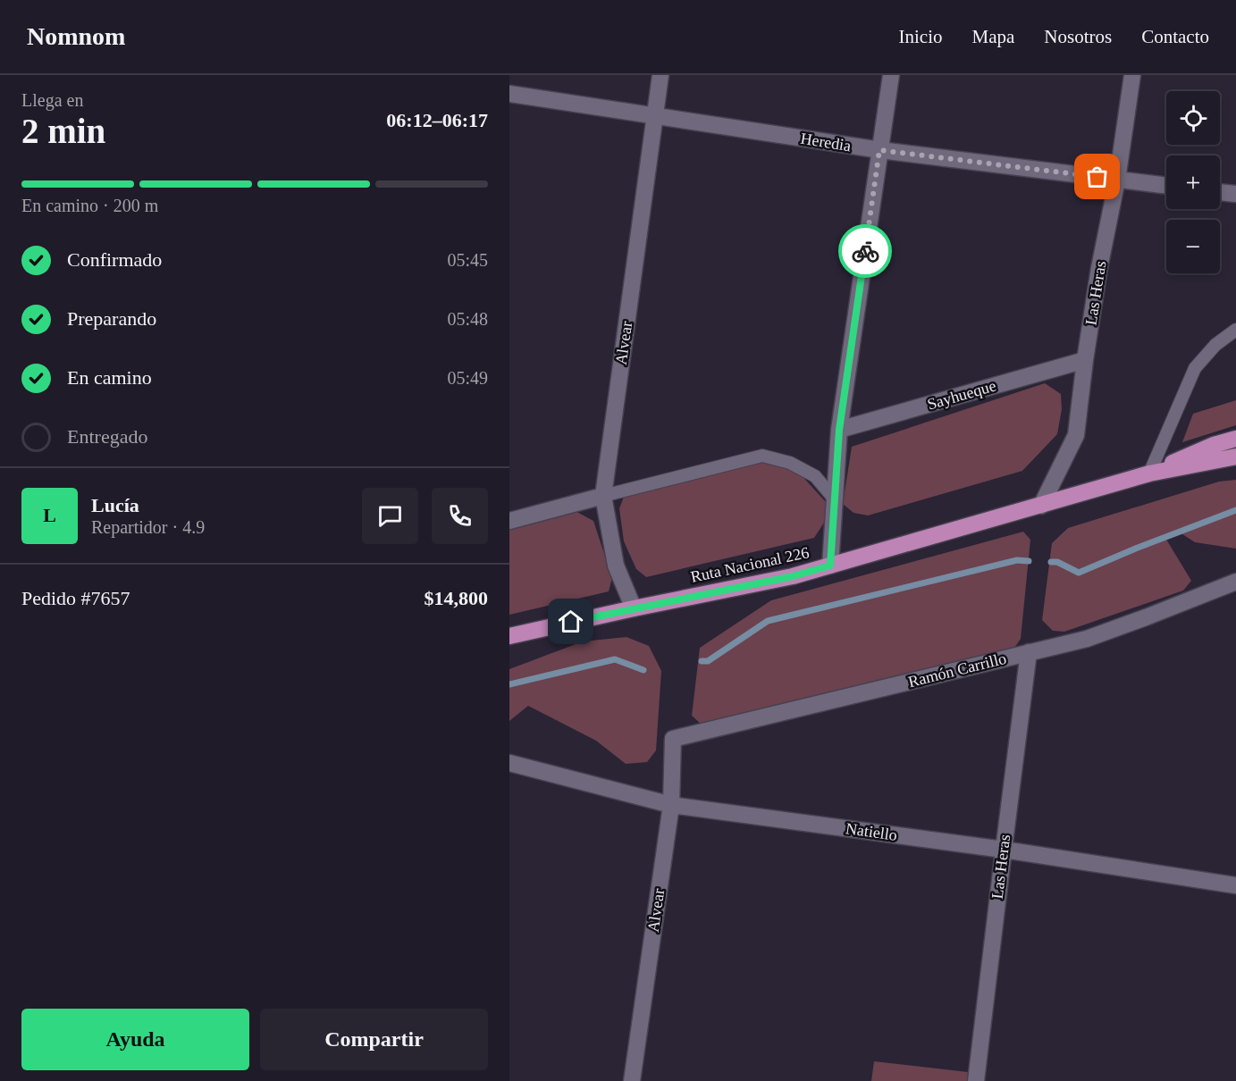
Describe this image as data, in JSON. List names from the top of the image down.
{
  "streets": {
    "highway": ["Ruta Nacional 226"],
    "street": [
      "Heredia",
      "Las Heras",
      "Alvear",
      "Sayhueque",
      "Ramón Carrillo",
      "Natiello"
    ]
  },
  "crossings": [
    ["Heredia", "Las Heras"],
    ["Heredia", "Alvear"],
    ["Las Heras", "Sayhueque"],
    ["Las Heras", "Ruta Nacional 226"],
    ["Las Heras", "Ramón Carrillo"],
    ["Las Heras", "Natiello"],
    ["Alvear", "Ruta Nacional 226"],
    ["Alvear", "Ramón Carrillo"],
    ["Alvear", "Natiello"]
  ],
  "page": {
    "header": "Nomnom",
    "nav": [
      "Inicio",
      "Mapa",
      "Nosotros",
      "Contacto"
    ],
    "heading": ["2 min", "Llega en", "06:12–06:17"],
    "panel": [
      "Lucía",
      "Repartidor · 4.9",
      "Pedido #7657",
      "$14,800"
    ],
    "map_buttons": ["+", "−"],
    "bar": "En camino · 200 m",
    "list": [
      ["Confirmado", "05:45"],
      ["Preparando", "05:48"],
      ["En camino", "05:49"],
      "Entregado"
    ],
    "round": "L",
    "buttons": ["Ayuda", "Compartir"]
  }
}
